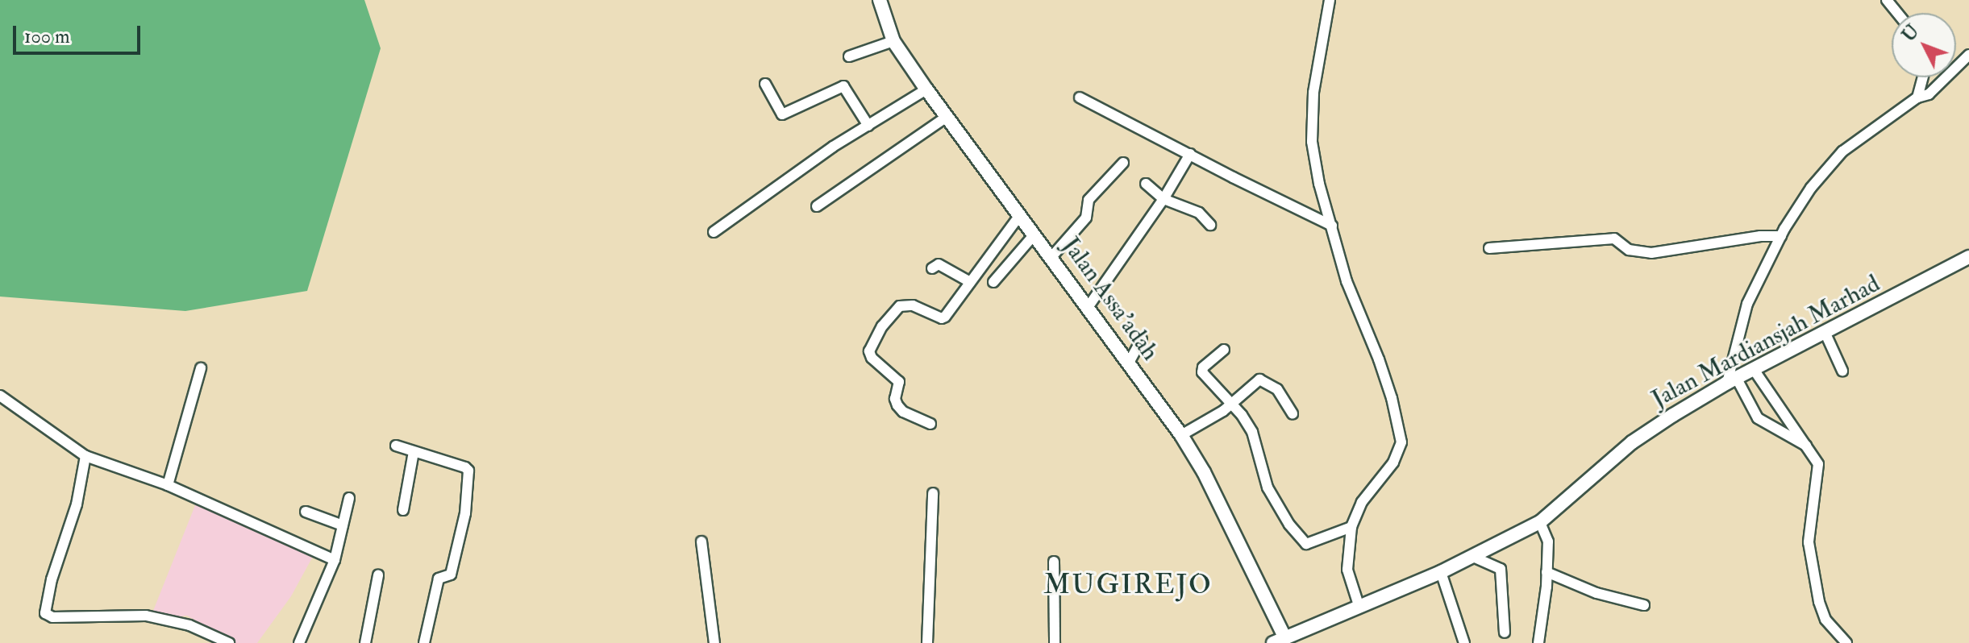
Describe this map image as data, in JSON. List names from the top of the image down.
{
  "streets": {
    "street": ["Jalan Assa'adah", "Jalan Mardiansjah Marhad"]
  },
  "crossings": [
    ["Jalan Assa'adah", "Jalan Mardiansjah Marhad"]
  ],
  "districts": ["MUGIREJO"],
  "scale_bar": "100 m",
  "north": "top left"
}
